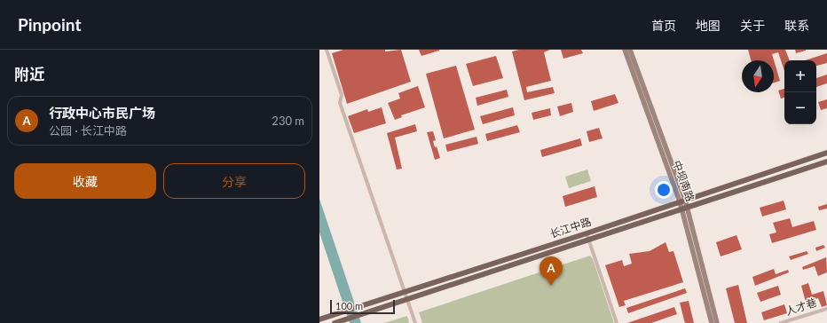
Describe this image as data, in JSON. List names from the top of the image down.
{
  "streets": {
    "main road": ["中坝南路", "长江中路"],
    "street": ["人才巷"]
  },
  "crossings": [
    ["中坝南路", "长江中路"]
  ],
  "scale_bar": "100 m",
  "north": "bottom",
  "page": {
    "header": "Pinpoint",
    "nav": [
      "首页",
      "地图",
      "关于",
      "联系"
    ],
    "heading": "附近",
    "map_buttons": ["+", "−"],
    "list": [
      {
        "mark": "A",
        "name": "行政中心市民广场",
        "note": "公园 · 长江中路",
        "value": "230 m"
      }
    ],
    "buttons": ["收藏", "分享"],
    "pins": "A",
    "scale": "100 m"
  }
}
